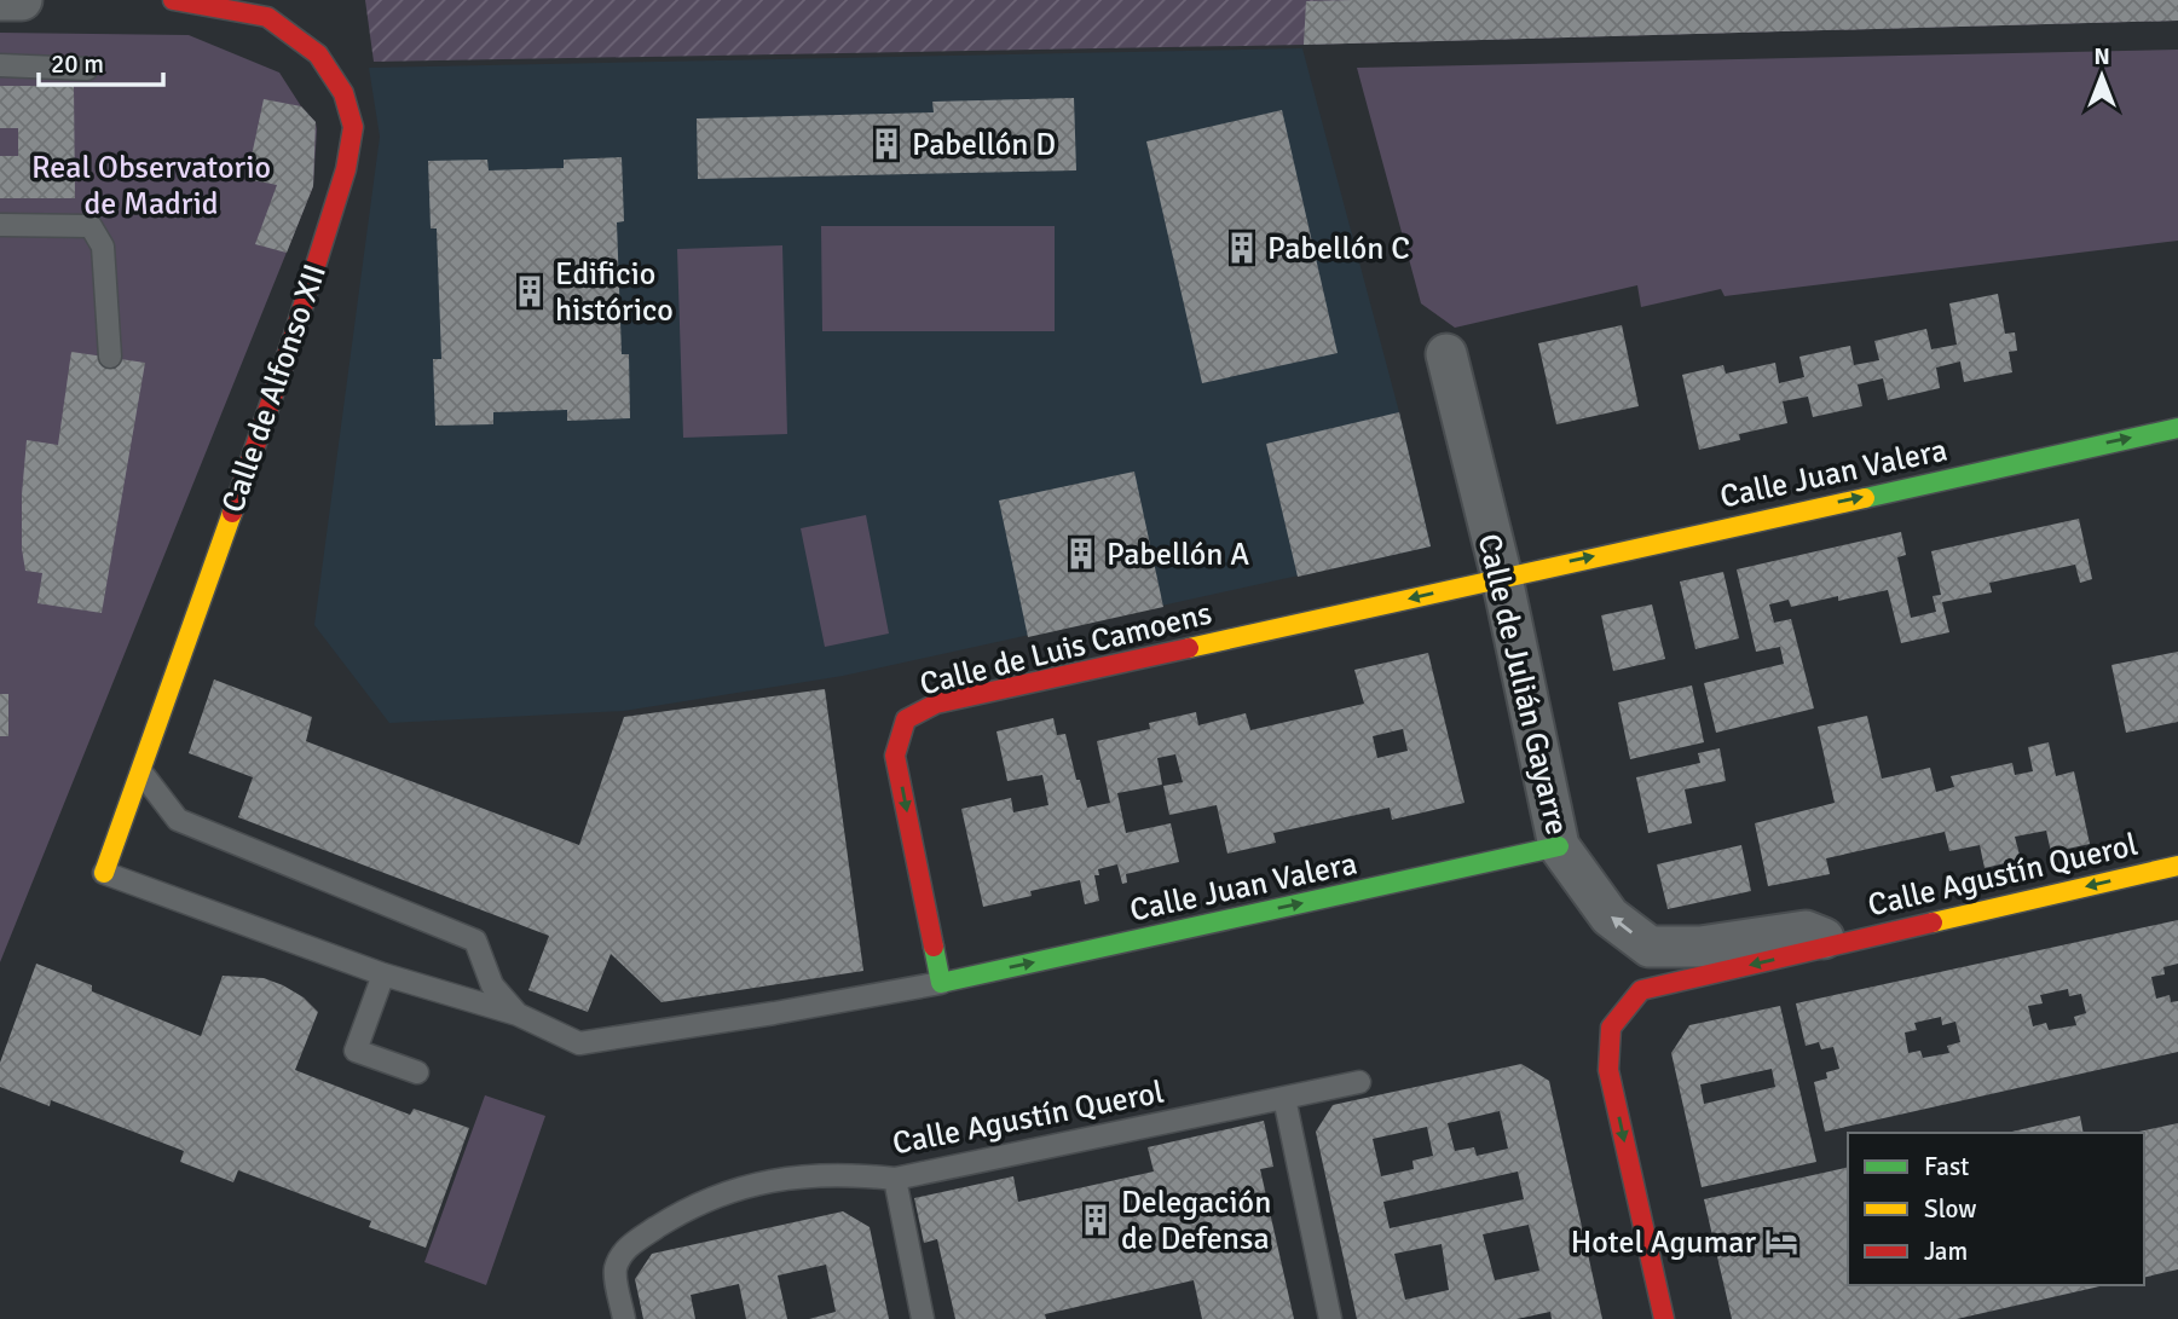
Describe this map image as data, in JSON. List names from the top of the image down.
{
  "streets": {
    "street": [
      "Calle de Alfonso XII",
      "Calle Juan Valera",
      "Calle de Luis Camoens",
      "Calle de Julián Gayarre",
      "Calle Agustín Querol"
    ]
  },
  "crossings": [
    ["Calle Juan Valera", "Calle de Luis Camoens"],
    ["Calle Juan Valera", "Calle de Julián Gayarre"],
    ["Calle de Luis Camoens", "Calle de Julián Gayarre"],
    ["Calle de Julián Gayarre", "Calle Agustín Querol"]
  ],
  "one_way": ["Calle Juan Valera", "Calle de Julián Gayarre"],
  "parks": ["Real Observatorio de Madrid"],
  "places": {
    "building": [
      "Pabellón D",
      "Pabellón C",
      "Edificio histórico",
      "Pabellón A",
      "Delegación de Defensa"
    ],
    "hotel": ["Hotel Agumar"]
  },
  "legend": ["Fast", "Slow", "Jam"],
  "scale_bar": "20 m",
  "north": "top"
}
